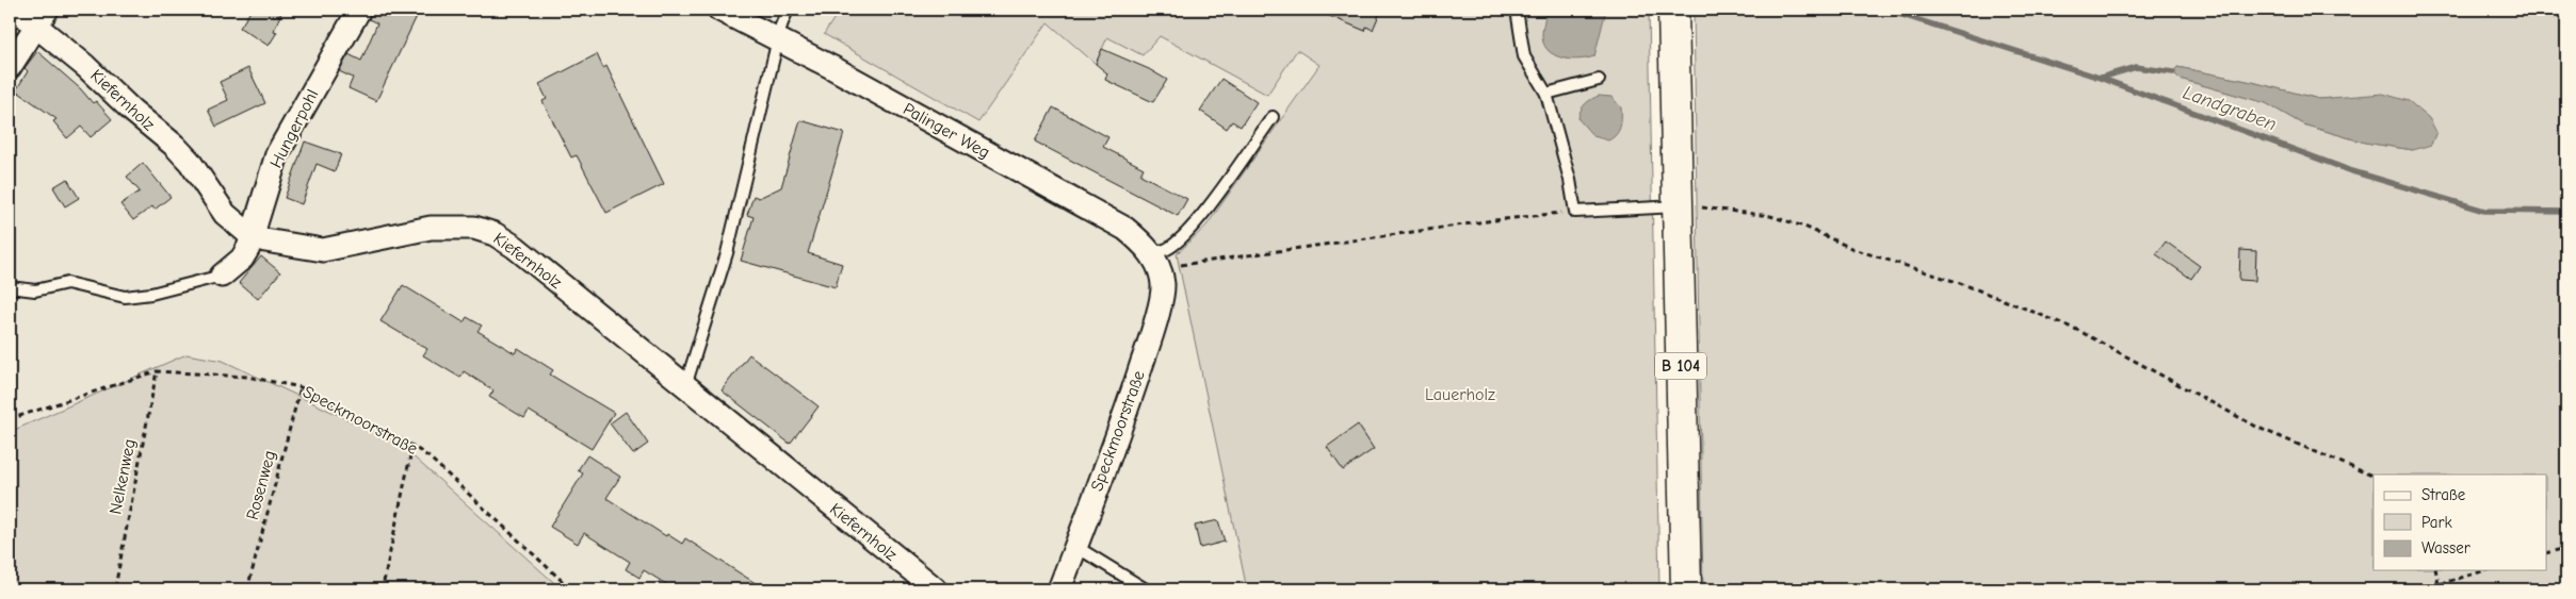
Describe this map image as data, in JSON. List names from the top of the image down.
{
  "streets": {
    "main road": ["B 104"],
    "street": [
      "Kiefernholz",
      "Hungerpohl",
      "Palinger Weg",
      "Speckmoorstraße"
    ],
    "path": ["Nelkenweg", "Rosenweg"]
  },
  "crossings": [
    ["Kiefernholz", "Hungerpohl"],
    ["Palinger Weg", "Speckmoorstraße"],
    ["Speckmoorstraße", "Nelkenweg"],
    ["Speckmoorstraße", "Rosenweg"]
  ],
  "water": ["Landgraben"],
  "parks": ["Lauerholz"],
  "legend": ["Straße", "Park", "Wasser"]
}
